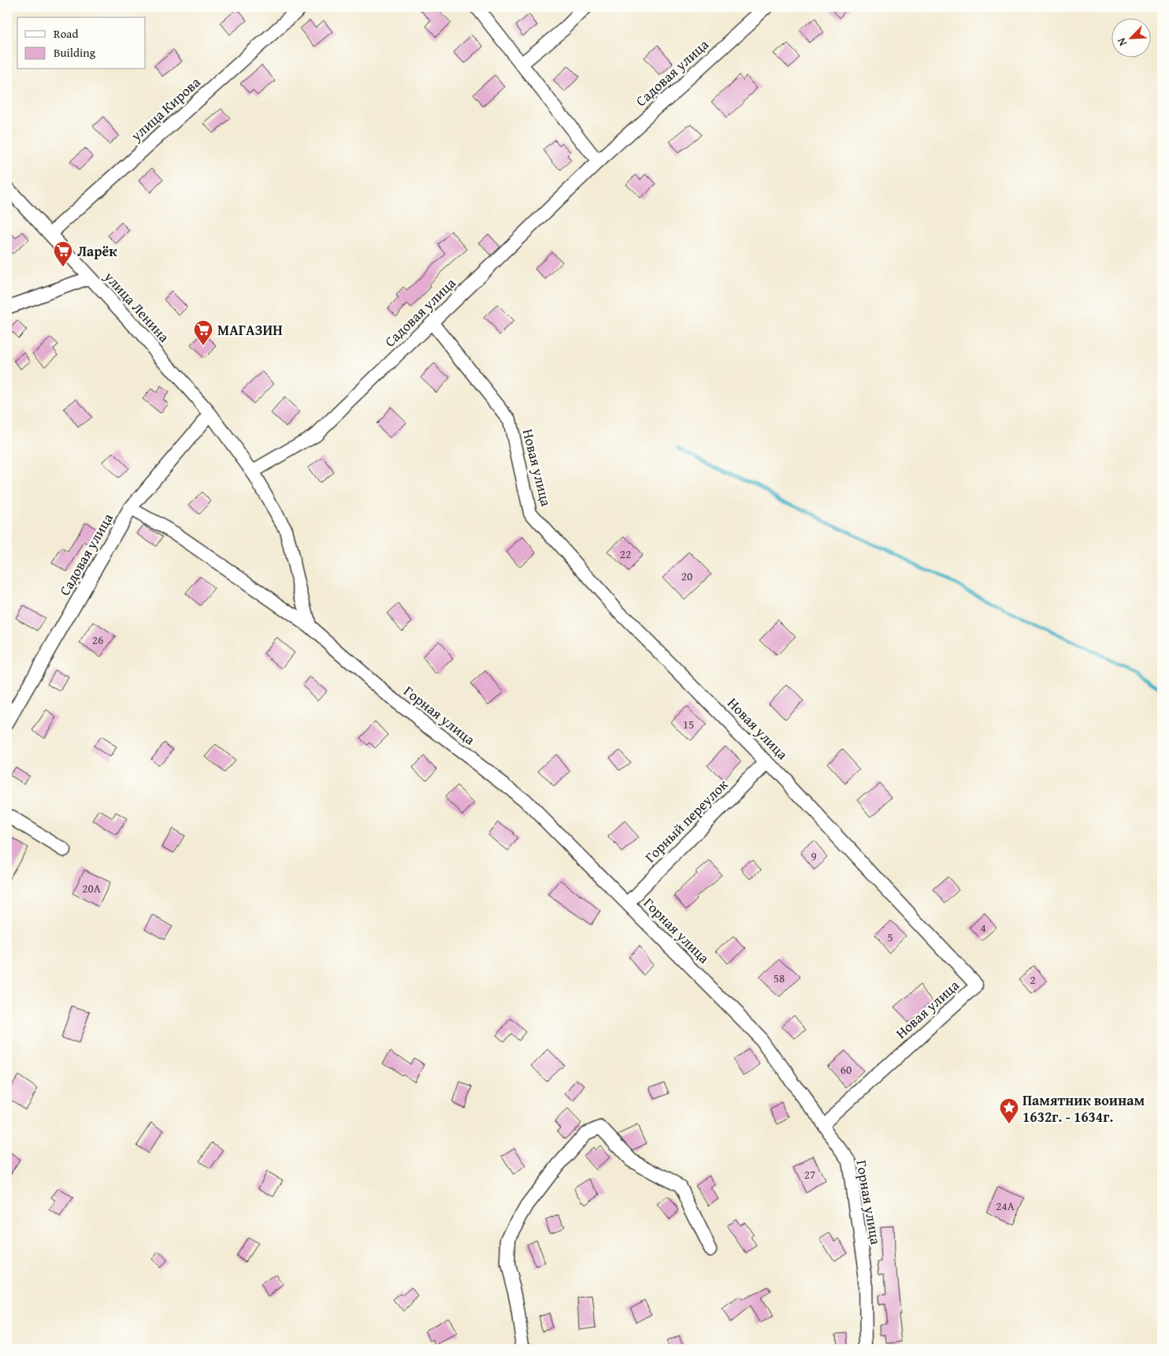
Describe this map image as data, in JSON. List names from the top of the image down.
{
  "streets": {
    "street": [
      "Садовая улица",
      "улица Кирова",
      "улица Ленина",
      "Новая улица",
      "Горная улица",
      "Горный переулок"
    ]
  },
  "crossings": [
    ["Садовая улица", "улица Ленина"],
    ["Садовая улица", "Новая улица"],
    ["Садовая улица", "Горная улица"],
    ["улица Кирова", "улица Ленина"],
    ["улица Ленина", "Горная улица"],
    ["Новая улица", "Горная улица"],
    ["Новая улица", "Горный переулок"],
    ["Горная улица", "Горный переулок"]
  ],
  "places": {
    "supermarket": ["Ларёк", "МАГАЗИН"],
    "place": ["Памятник воинам 1632г. - 1634г."]
  },
  "house_numbers": [
    "22",
    "20",
    "26",
    "15",
    "9",
    "20А",
    "4",
    "5",
    "58",
    "2",
    "60",
    "27",
    "24А"
  ],
  "legend": ["Road", "Building"],
  "north": "bottom left"
}
